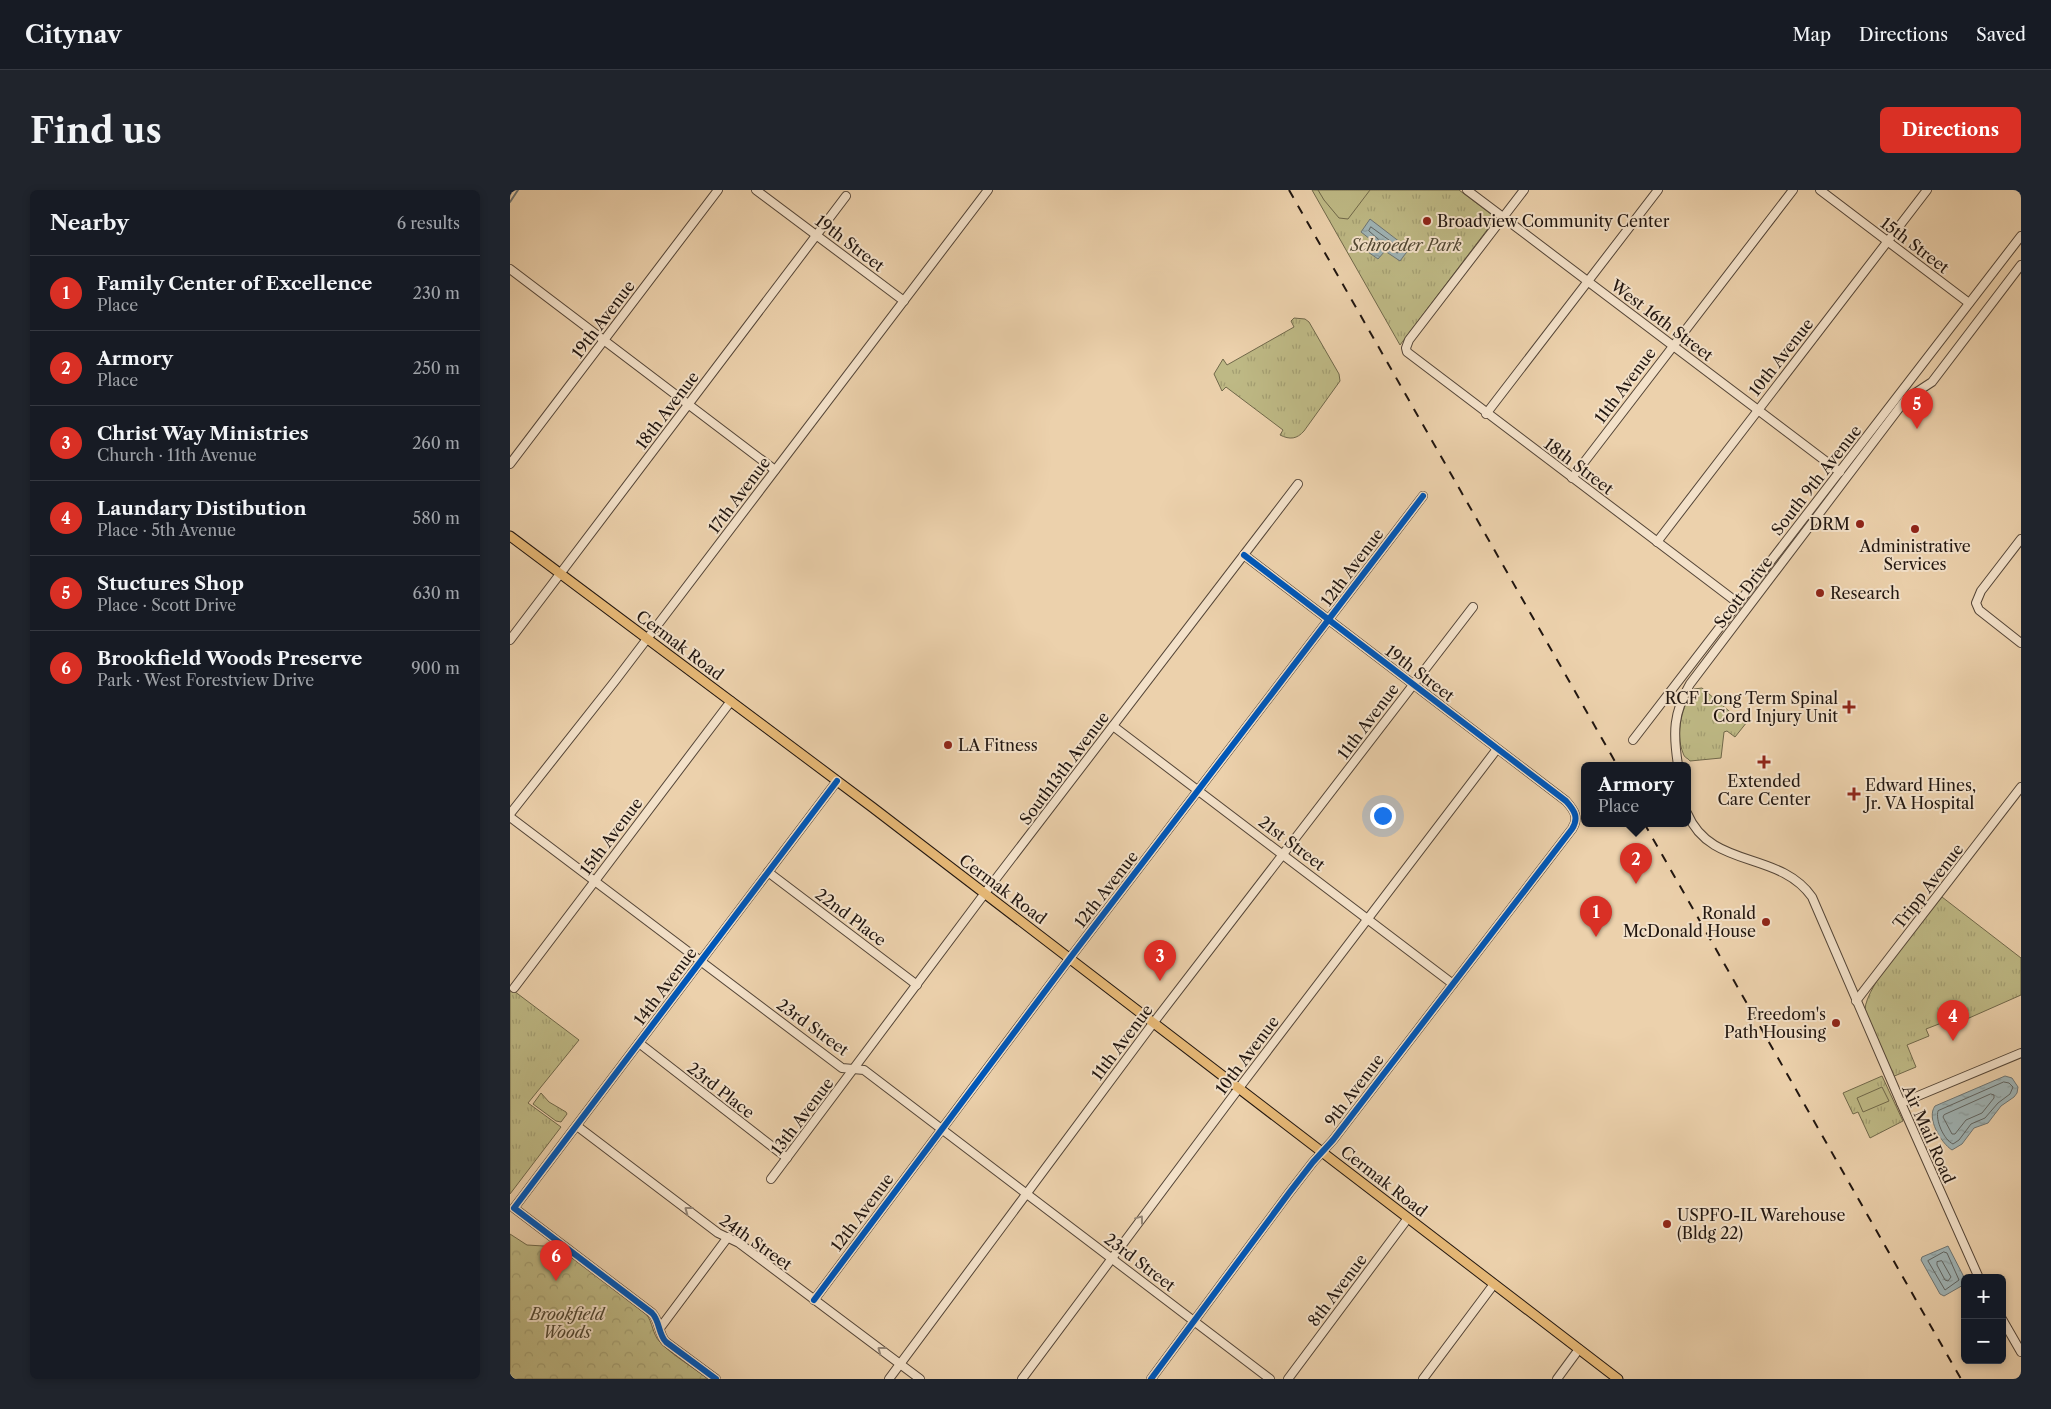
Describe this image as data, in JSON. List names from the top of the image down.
{
  "streets": {
    "main road": ["Cermak Road"],
    "street": [
      "19th Street",
      "15th Street",
      "19th Avenue",
      "West 16th Street",
      "10th Avenue",
      "11th Avenue",
      "18th Avenue",
      "18th Street",
      "South 9th Avenue",
      "17th Avenue",
      "12th Avenue",
      "Scott Drive",
      "South13th Avenue",
      "15th Avenue",
      "21st Street",
      "Tripp Avenue",
      "22nd Place",
      "14th Avenue",
      "23rd Street",
      "23rd Place",
      "9th Avenue",
      "13th Avenue",
      "Air Mail Road",
      "24th Street",
      "8th Avenue"
    ]
  },
  "crossings": [
    ["19th Street", "10th Avenue"],
    ["19th Street", "11th Avenue"],
    ["19th Street", "18th Avenue"],
    ["19th Street", "17th Avenue"],
    ["19th Street", "12th Avenue"],
    ["19th Street", "South13th Avenue"],
    ["19th Street", "9th Avenue"],
    ["15th Street", "10th Avenue"],
    ["15th Street", "South 9th Avenue"],
    ["West 16th Street", "10th Avenue"],
    ["West 16th Street", "11th Avenue"],
    ["West 16th Street", "18th Street"],
    ["West 16th Street", "South 9th Avenue"],
    ["10th Avenue", "18th Street"],
    ["10th Avenue", "Cermak Road"],
    ["10th Avenue", "21st Street"],
    ["10th Avenue", "23rd Street"],
    ["11th Avenue", "18th Street"],
    ["11th Avenue", "Cermak Road"],
    ["11th Avenue", "21st Street"],
    ["11th Avenue", "23rd Street"],
    ["11th Avenue", "24th Street"],
    ["18th Avenue", "Cermak Road"],
    ["18th Street", "South 9th Avenue"],
    ["17th Avenue", "Cermak Road"],
    ["17th Avenue", "23rd Street"],
    ["12th Avenue", "Cermak Road"],
    ["12th Avenue", "21st Street"],
    ["12th Avenue", "23rd Street"],
    ["12th Avenue", "24th Street"],
    ["Cermak Road", "South13th Avenue"],
    ["Cermak Road", "15th Avenue"],
    ["Cermak Road", "14th Avenue"],
    ["Cermak Road", "9th Avenue"],
    ["Cermak Road", "8th Avenue"],
    ["South13th Avenue", "21st Street"],
    ["South13th Avenue", "22nd Place"],
    ["South13th Avenue", "23rd Street"],
    ["South13th Avenue", "13th Avenue"],
    ["15th Avenue", "23rd Street"],
    ["21st Street", "9th Avenue"],
    ["Tripp Avenue", "Air Mail Road"],
    ["22nd Place", "14th Avenue"],
    ["14th Avenue", "23rd Street"],
    ["14th Avenue", "23rd Place"],
    ["14th Avenue", "24th Street"],
    ["23rd Street", "9th Avenue"],
    ["23rd Street", "13th Avenue"],
    ["23rd Place", "13th Avenue"]
  ],
  "one_way": ["24th Street"],
  "parks": ["Schroeder Park", "Brookfield Woods"],
  "places": {
    "other": [
      "Broadview Community Center",
      "DRM",
      "Administrative Services",
      "Research",
      "LA Fitness",
      "Ronald McDonald House",
      "Freedom's Path Housing",
      "USPFO-IL Warehouse (Bldg 22)"
    ],
    "health": ["RCF Long Term Spinal Cord Injury Unit", "Extended Care Center", "Edward Hines, Jr. VA Hospital"]
  },
  "page": {
    "header": "Citynav",
    "nav": ["Map", "Directions", "Saved"],
    "buttons": "Directions",
    "title": "Find us",
    "heading": ["Nearby", "6 results"],
    "list": [
      {
        "mark": "1",
        "name": "Family Center of Excellence",
        "note": "Place",
        "value": "230 m"
      },
      {
        "mark": "2",
        "name": "Armory",
        "note": "Place",
        "value": "250 m"
      },
      {
        "mark": "3",
        "name": "Christ Way Ministries",
        "note": "Church · 11th Avenue",
        "value": "260 m"
      },
      {
        "mark": "4",
        "name": "Laundary Distibution",
        "note": "Place · 5th Avenue",
        "value": "580 m"
      },
      {
        "mark": "5",
        "name": "Stuctures Shop",
        "note": "Place · Scott Drive",
        "value": "630 m"
      },
      {
        "mark": "6",
        "name": "Brookfield Woods Preserve",
        "note": "Park · West Forestview Drive",
        "value": "900 m"
      }
    ],
    "pins": [
      "5",
      "2",
      "1",
      "3",
      "4",
      "6"
    ],
    "popup": ["Armory", "Place"],
    "map_buttons": ["+", "−"]
  }
}
